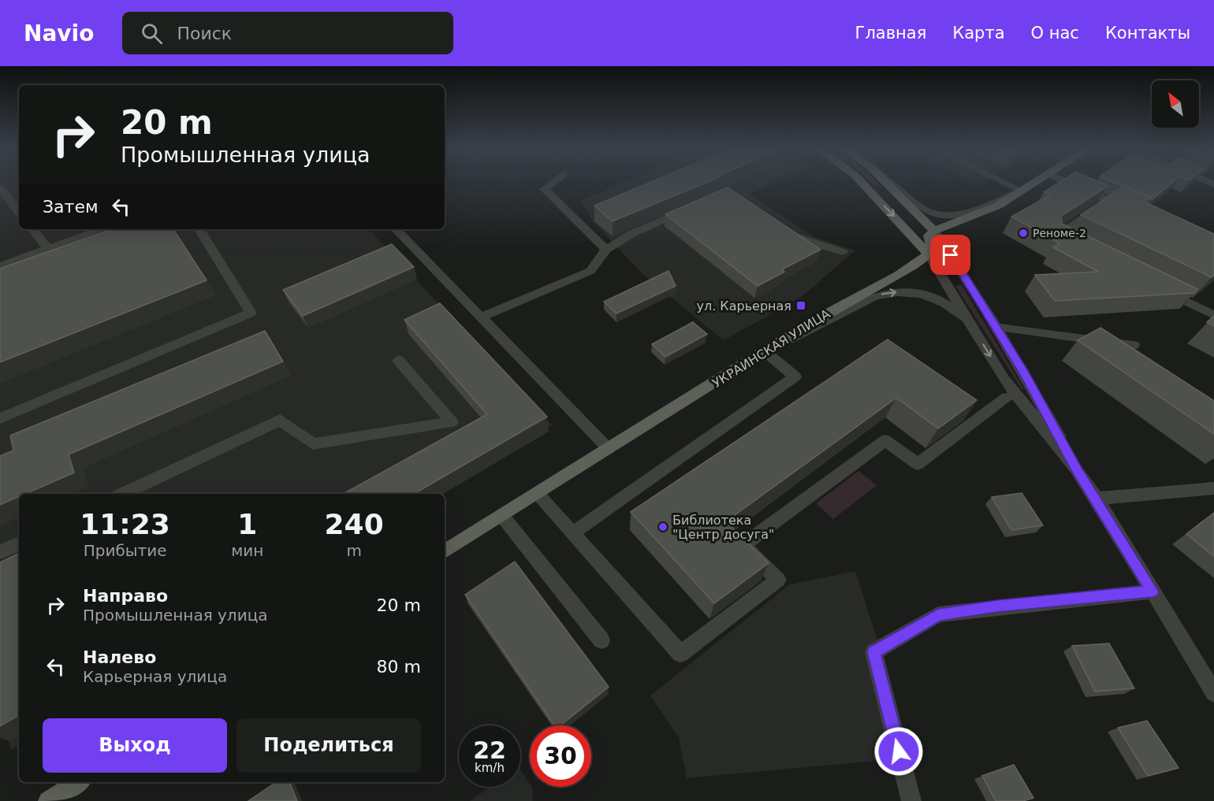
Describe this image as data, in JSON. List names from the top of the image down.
{
  "streets": {
    "main road": ["УКРАИНСКАЯ УЛИЦА"]
  },
  "places": {
    "other": ["Реноме-2", "Библиотека \"Центр досуга\""],
    "transit": ["ул. Карьерная"]
  },
  "north": "top left",
  "page": {
    "header": "Navio",
    "search": "Поиск",
    "nav": [
      "Главная",
      "Карта",
      "О нас",
      "Контакты"
    ],
    "turn": ["20 m", "Промышленная улица"],
    "then": "Затем",
    "eta": [
      "11:23",
      "Прибытие",
      "1",
      "мин",
      "240",
      "m"
    ],
    "list": [
      {
        "name": "Направо",
        "note": "Промышленная улица",
        "value": "20 m"
      },
      {
        "name": "Налево",
        "note": "Карьерная улица",
        "value": "80 m"
      }
    ],
    "buttons": ["Выход", "Поделиться"],
    "speed": "22 km/h",
    "limit": "30"
  }
}
